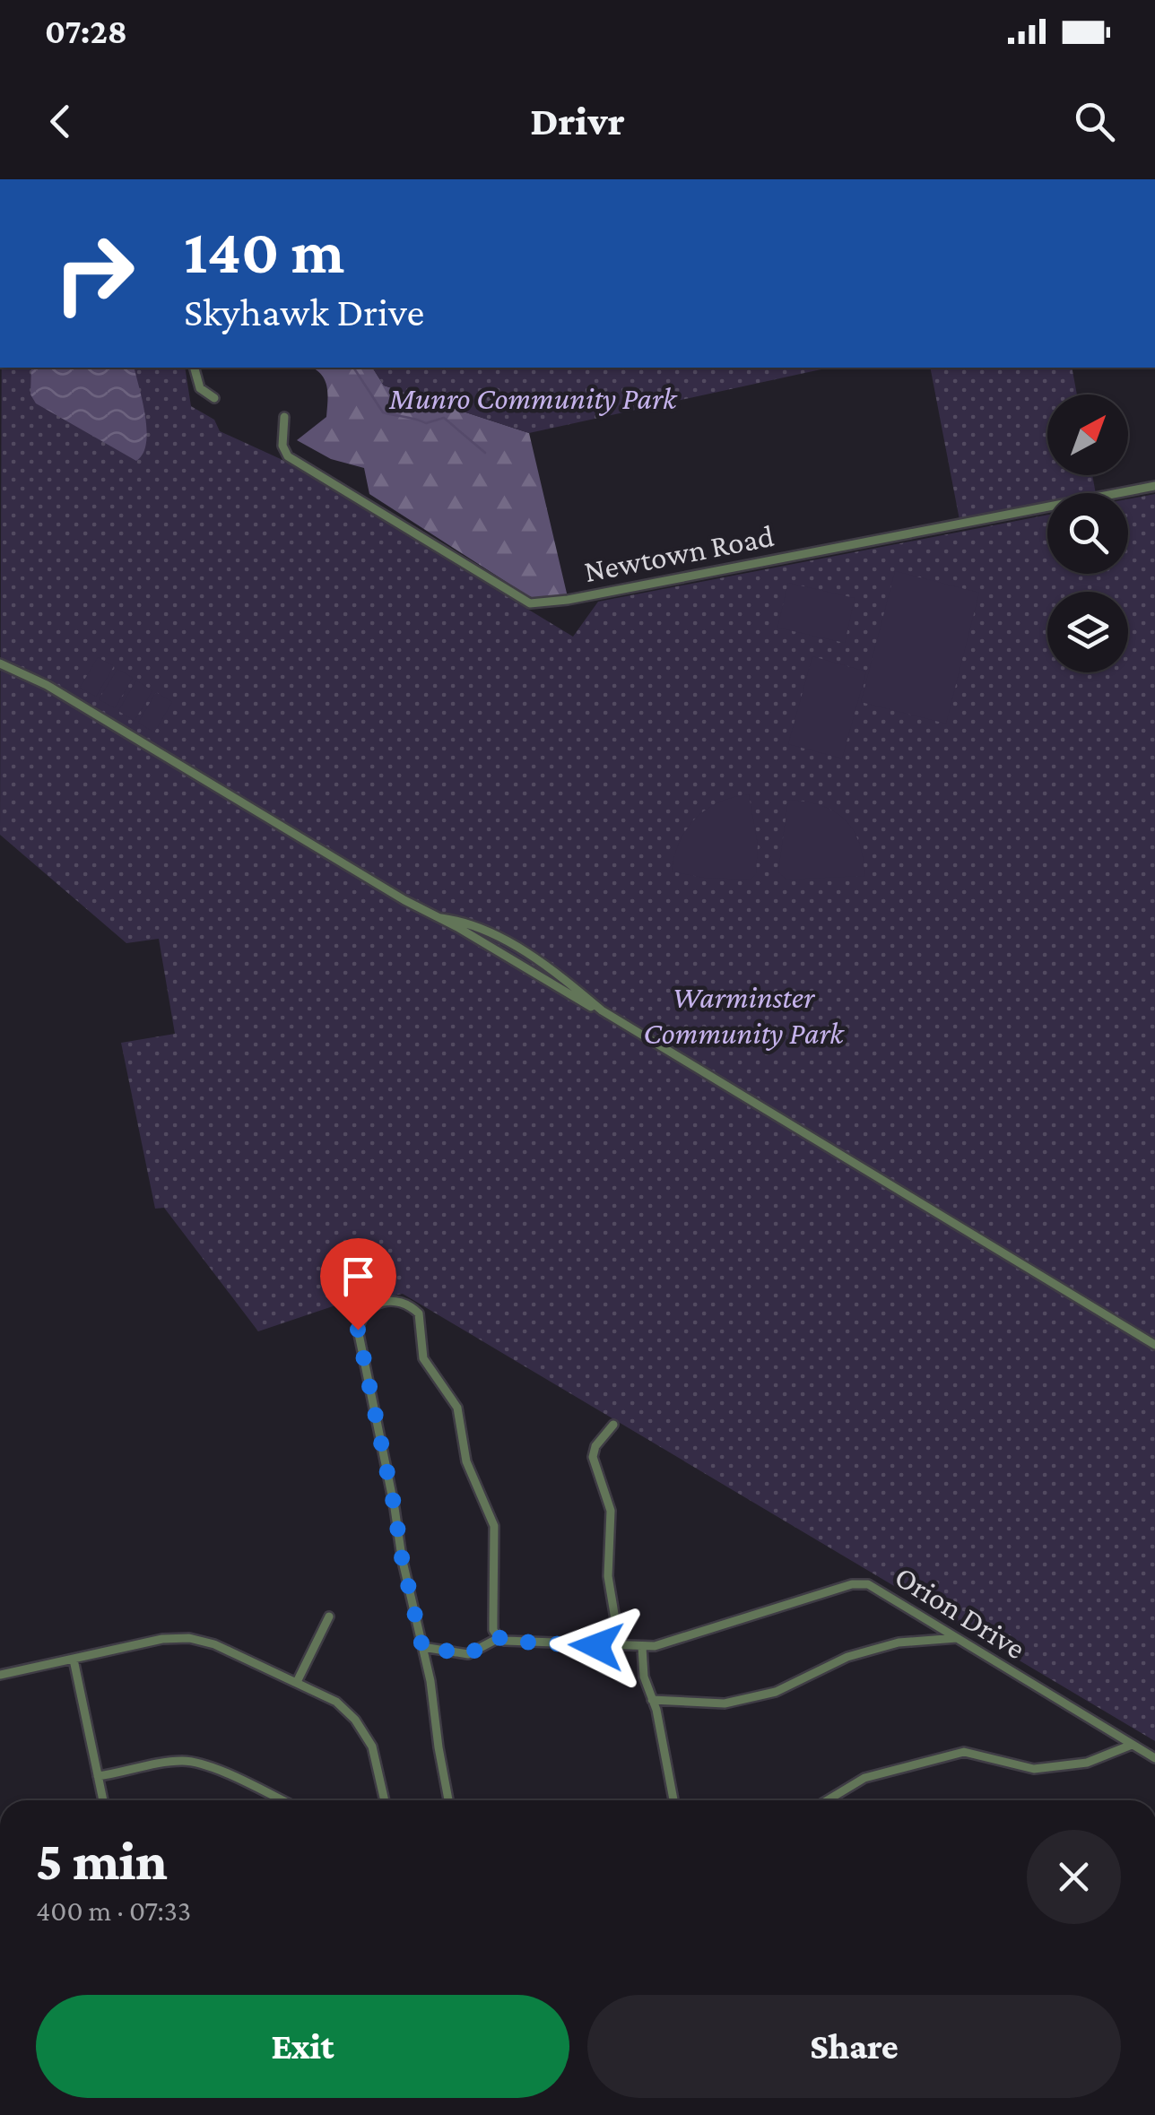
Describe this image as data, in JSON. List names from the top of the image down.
{
  "streets": {
    "street": ["Newtown Road", "Orion Drive"]
  },
  "parks": ["Munro Community Park", "Warminster Community Park"],
  "north": "top right",
  "page": {
    "status": "07:28",
    "header": "Drivr",
    "turn": ["140 m", "Skyhawk Drive"],
    "heading": ["5 min", "400 m · 07:33"],
    "buttons": ["Exit", "Share"]
  }
}
